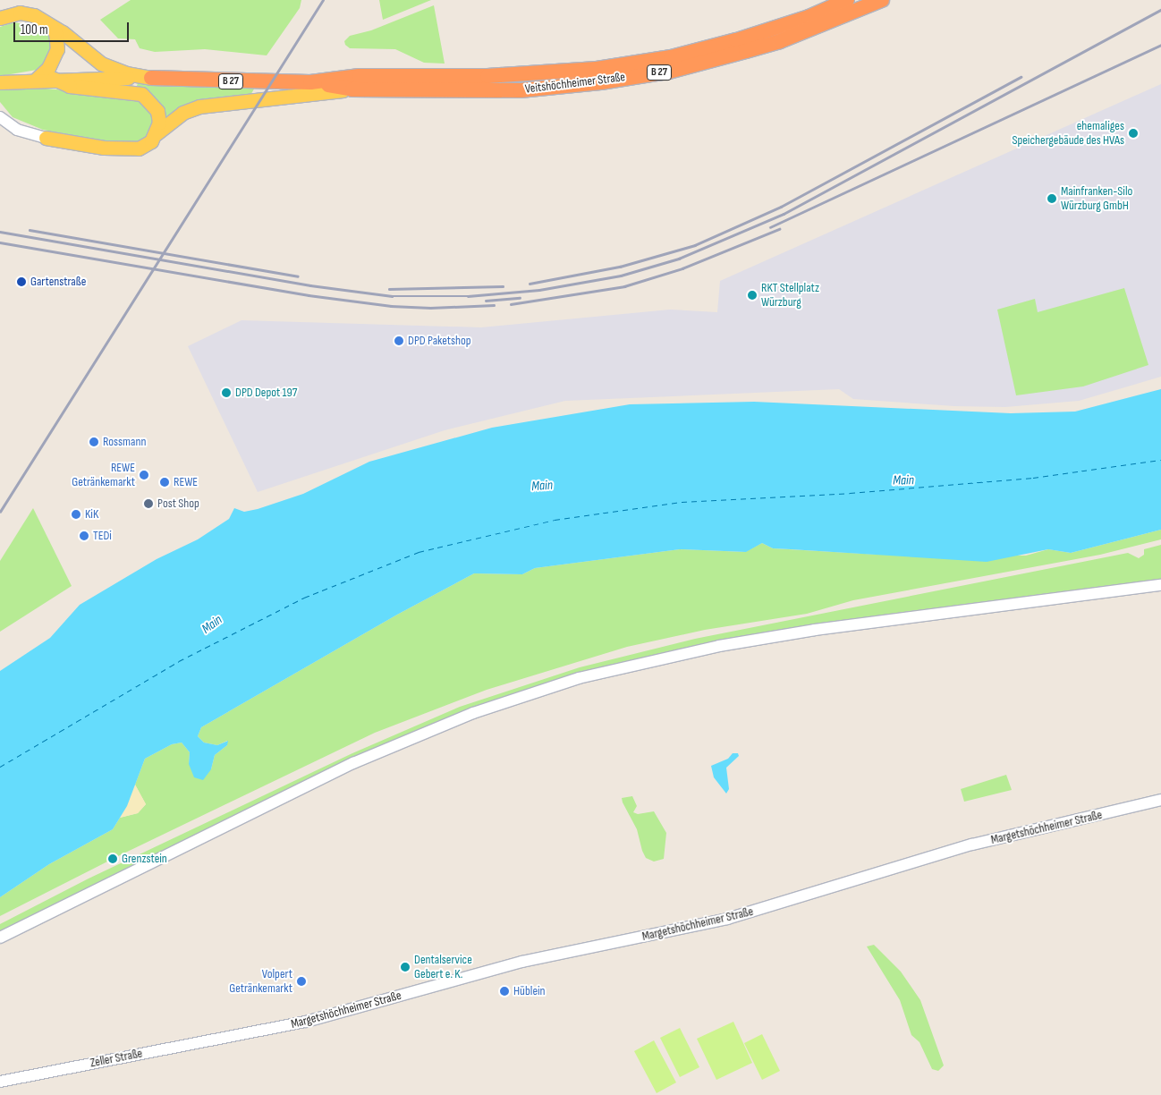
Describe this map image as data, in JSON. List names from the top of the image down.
{
  "streets": {
    "highway": ["B 27", "Veitshöchheimer Straße"],
    "street": ["Margetshöchheimer Straße", "Zeller Straße"]
  },
  "crossings": [
    ["B 27", "Veitshöchheimer Straße"],
    ["Margetshöchheimer Straße", "Zeller Straße"]
  ],
  "water": ["Main"],
  "places": [
    "ehemaliges Speichergebäude des HVAs",
    "Mainfranken-Silo Würzburg GmbH",
    "Gartenstraße",
    "RKT Stellplatz Würzburg",
    "DPD Paketshop",
    "DPD Depot 197",
    "Rossmann",
    "REWE Getränkemarkt",
    "REWE",
    "Post Shop",
    "KiK",
    "TEDi",
    "Grenzstein",
    "Dentalservice Gebert e. K.",
    "Volpert Getränkemarkt",
    "Hüblein"
  ],
  "scale_bar": "100 m"
}
